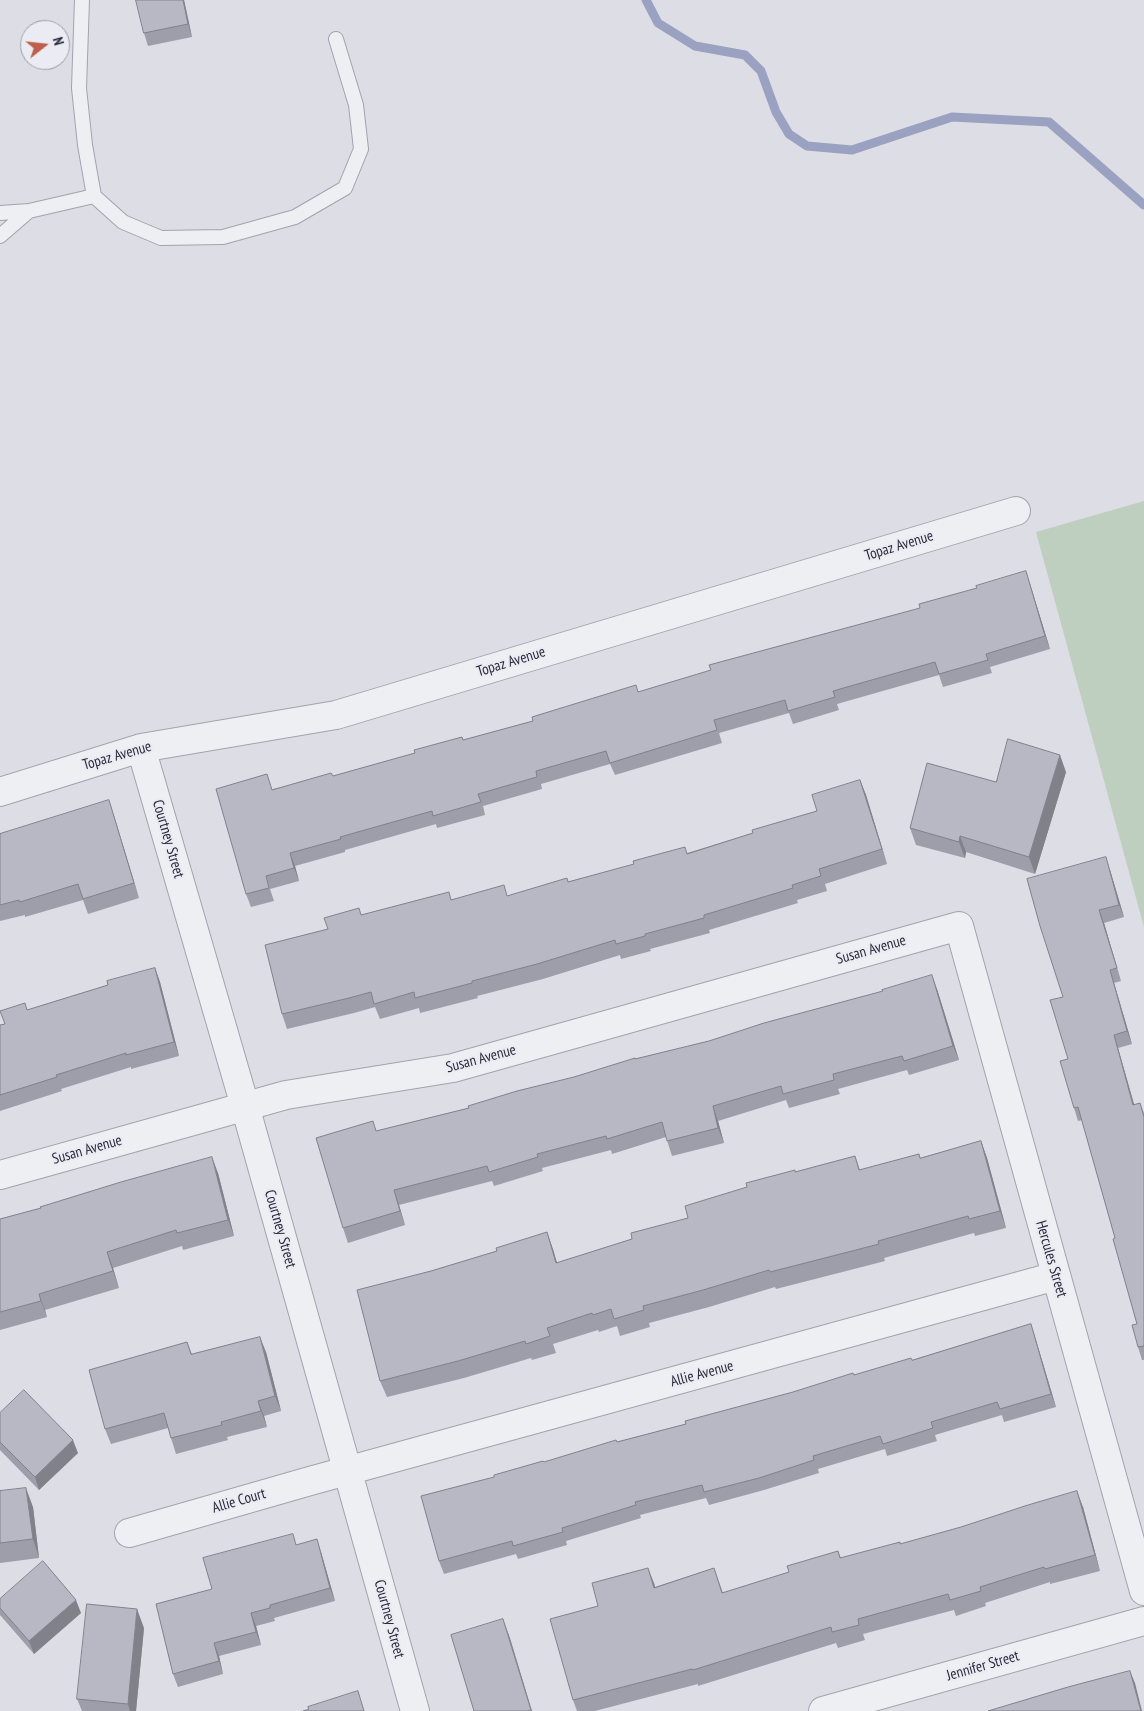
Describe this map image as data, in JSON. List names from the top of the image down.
{
  "streets": {
    "street": [
      "Topaz Avenue",
      "Courtney Street",
      "Susan Avenue",
      "Hercules Street",
      "Allie Avenue",
      "Allie Court",
      "Jennifer Street"
    ]
  },
  "crossings": [
    ["Topaz Avenue", "Courtney Street"],
    ["Courtney Street", "Susan Avenue"],
    ["Courtney Street", "Allie Avenue"],
    ["Courtney Street", "Allie Court"],
    ["Susan Avenue", "Hercules Street"],
    ["Hercules Street", "Allie Avenue"],
    ["Allie Avenue", "Allie Court"]
  ],
  "north": "right"
}
